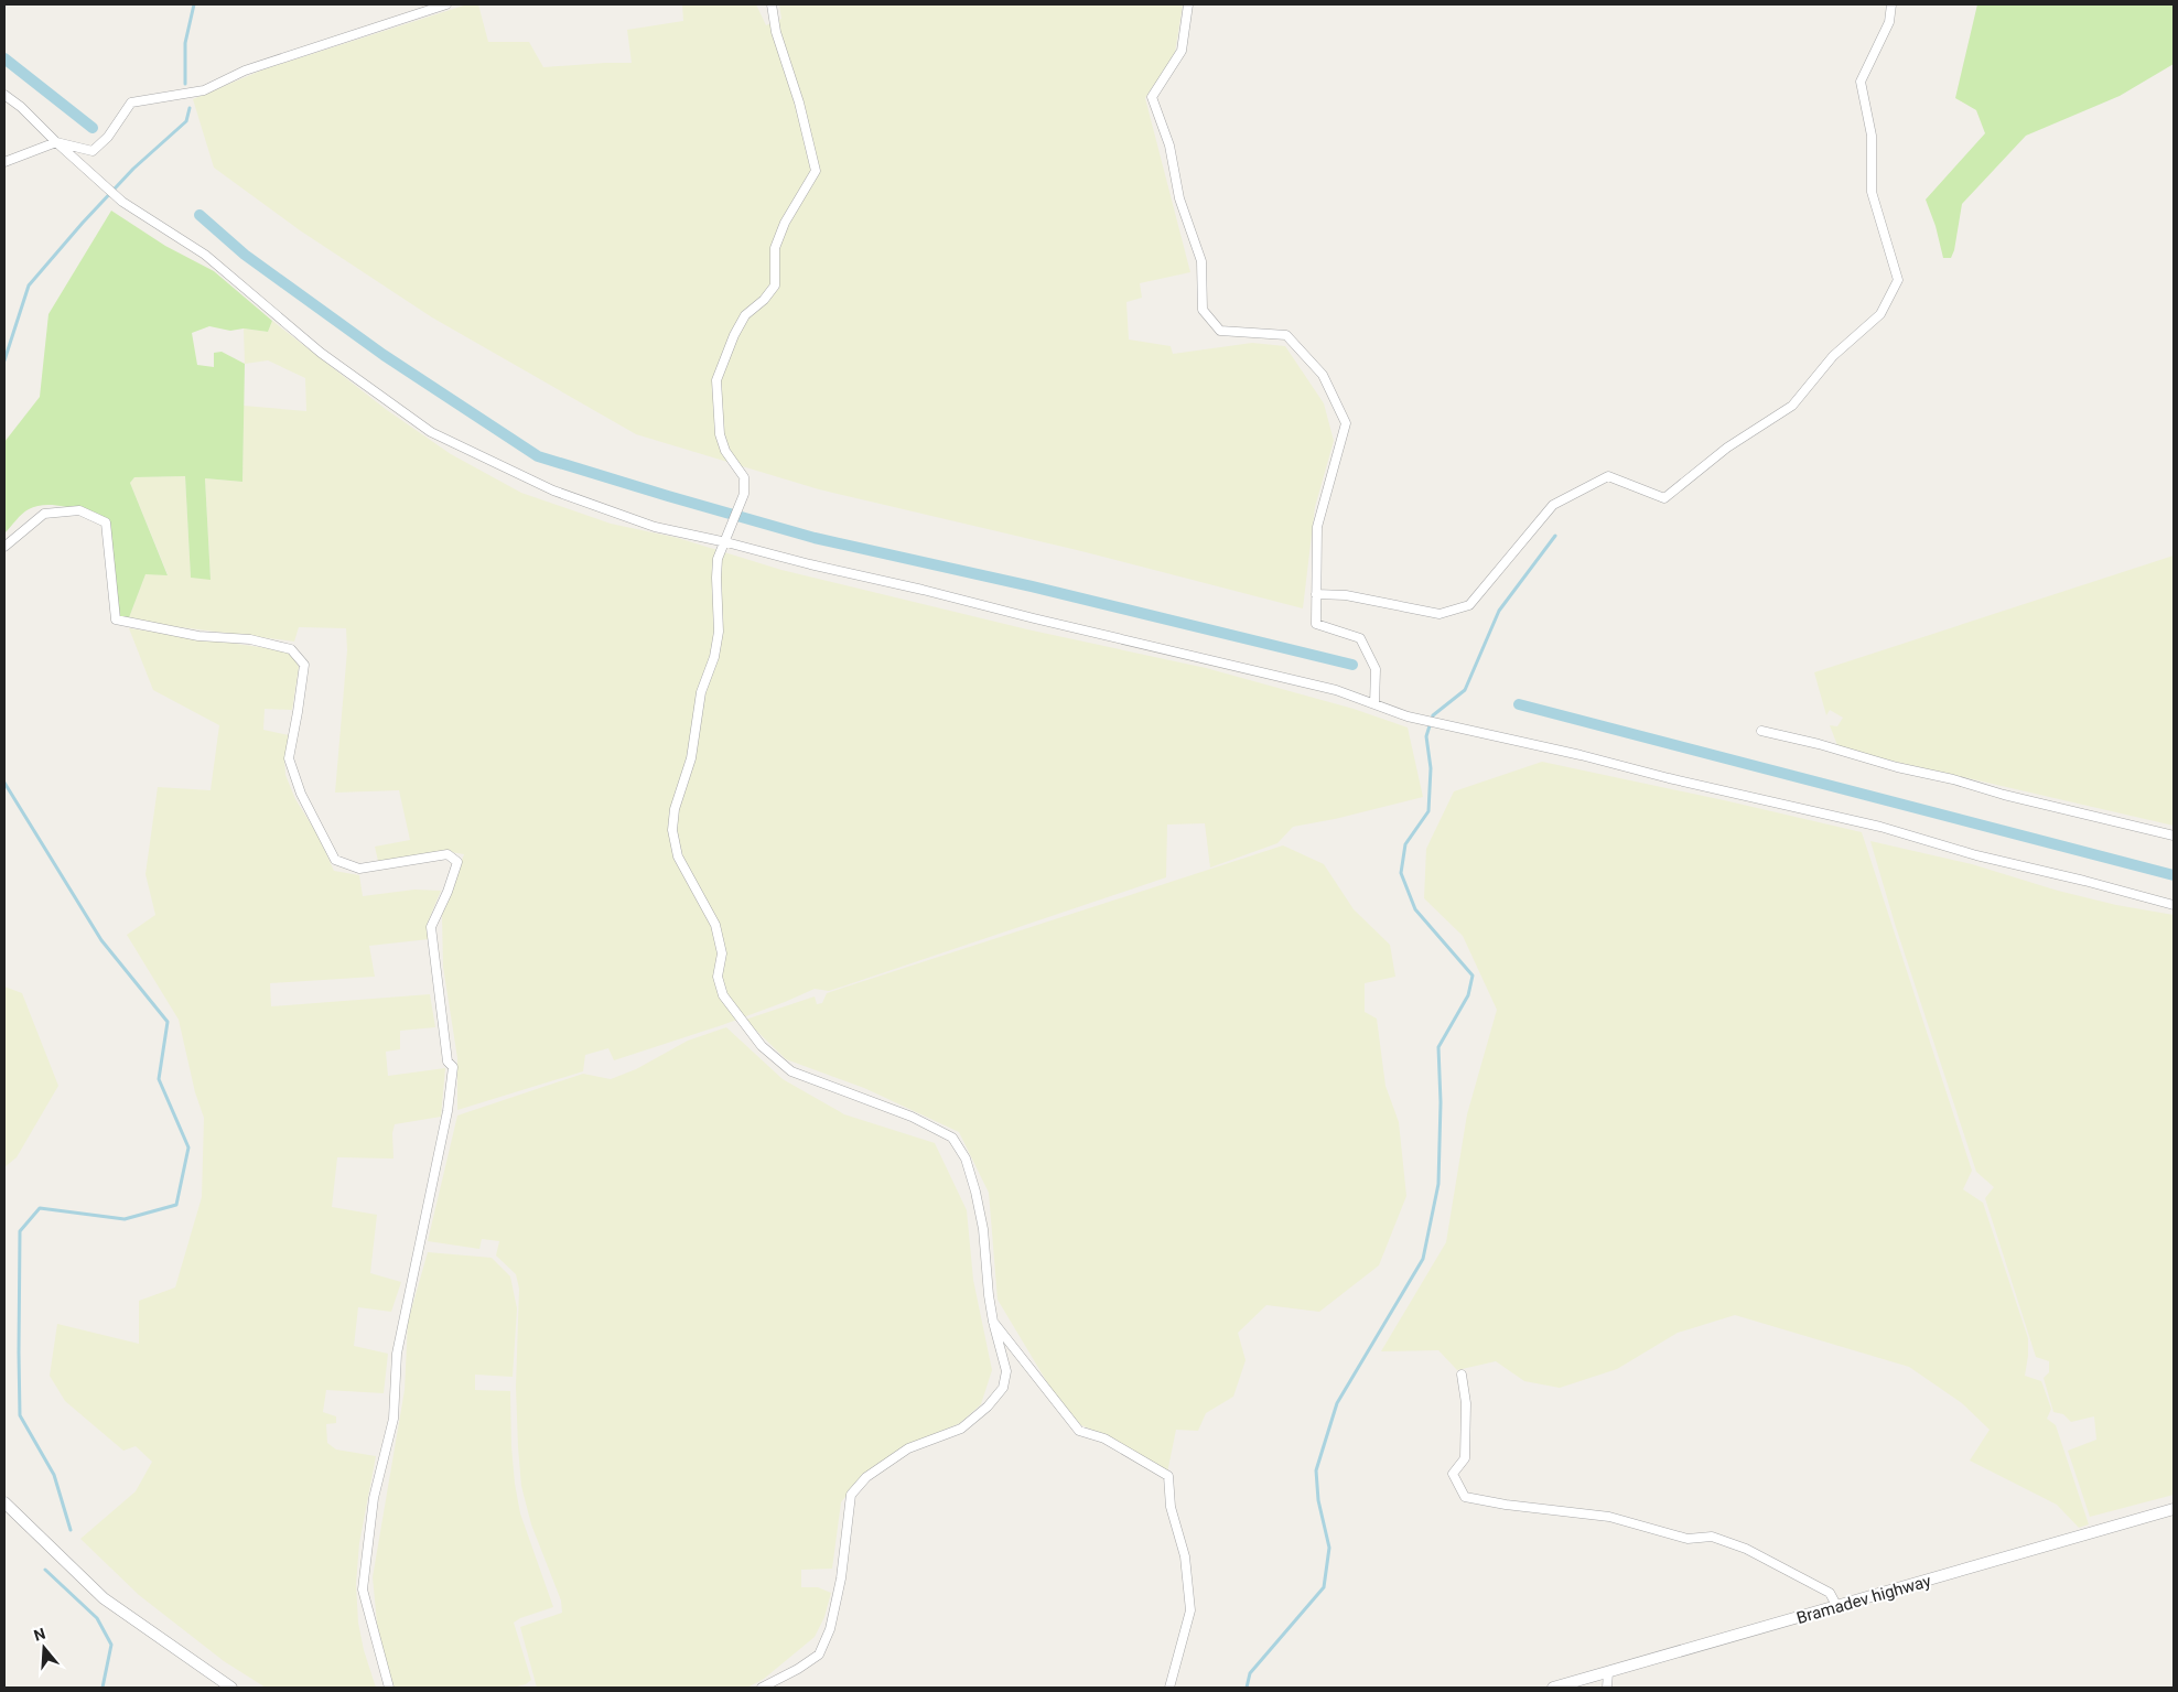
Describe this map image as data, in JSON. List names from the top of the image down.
{
  "streets": {
    "street": ["Bramadev highway"]
  },
  "north": "top"
}
